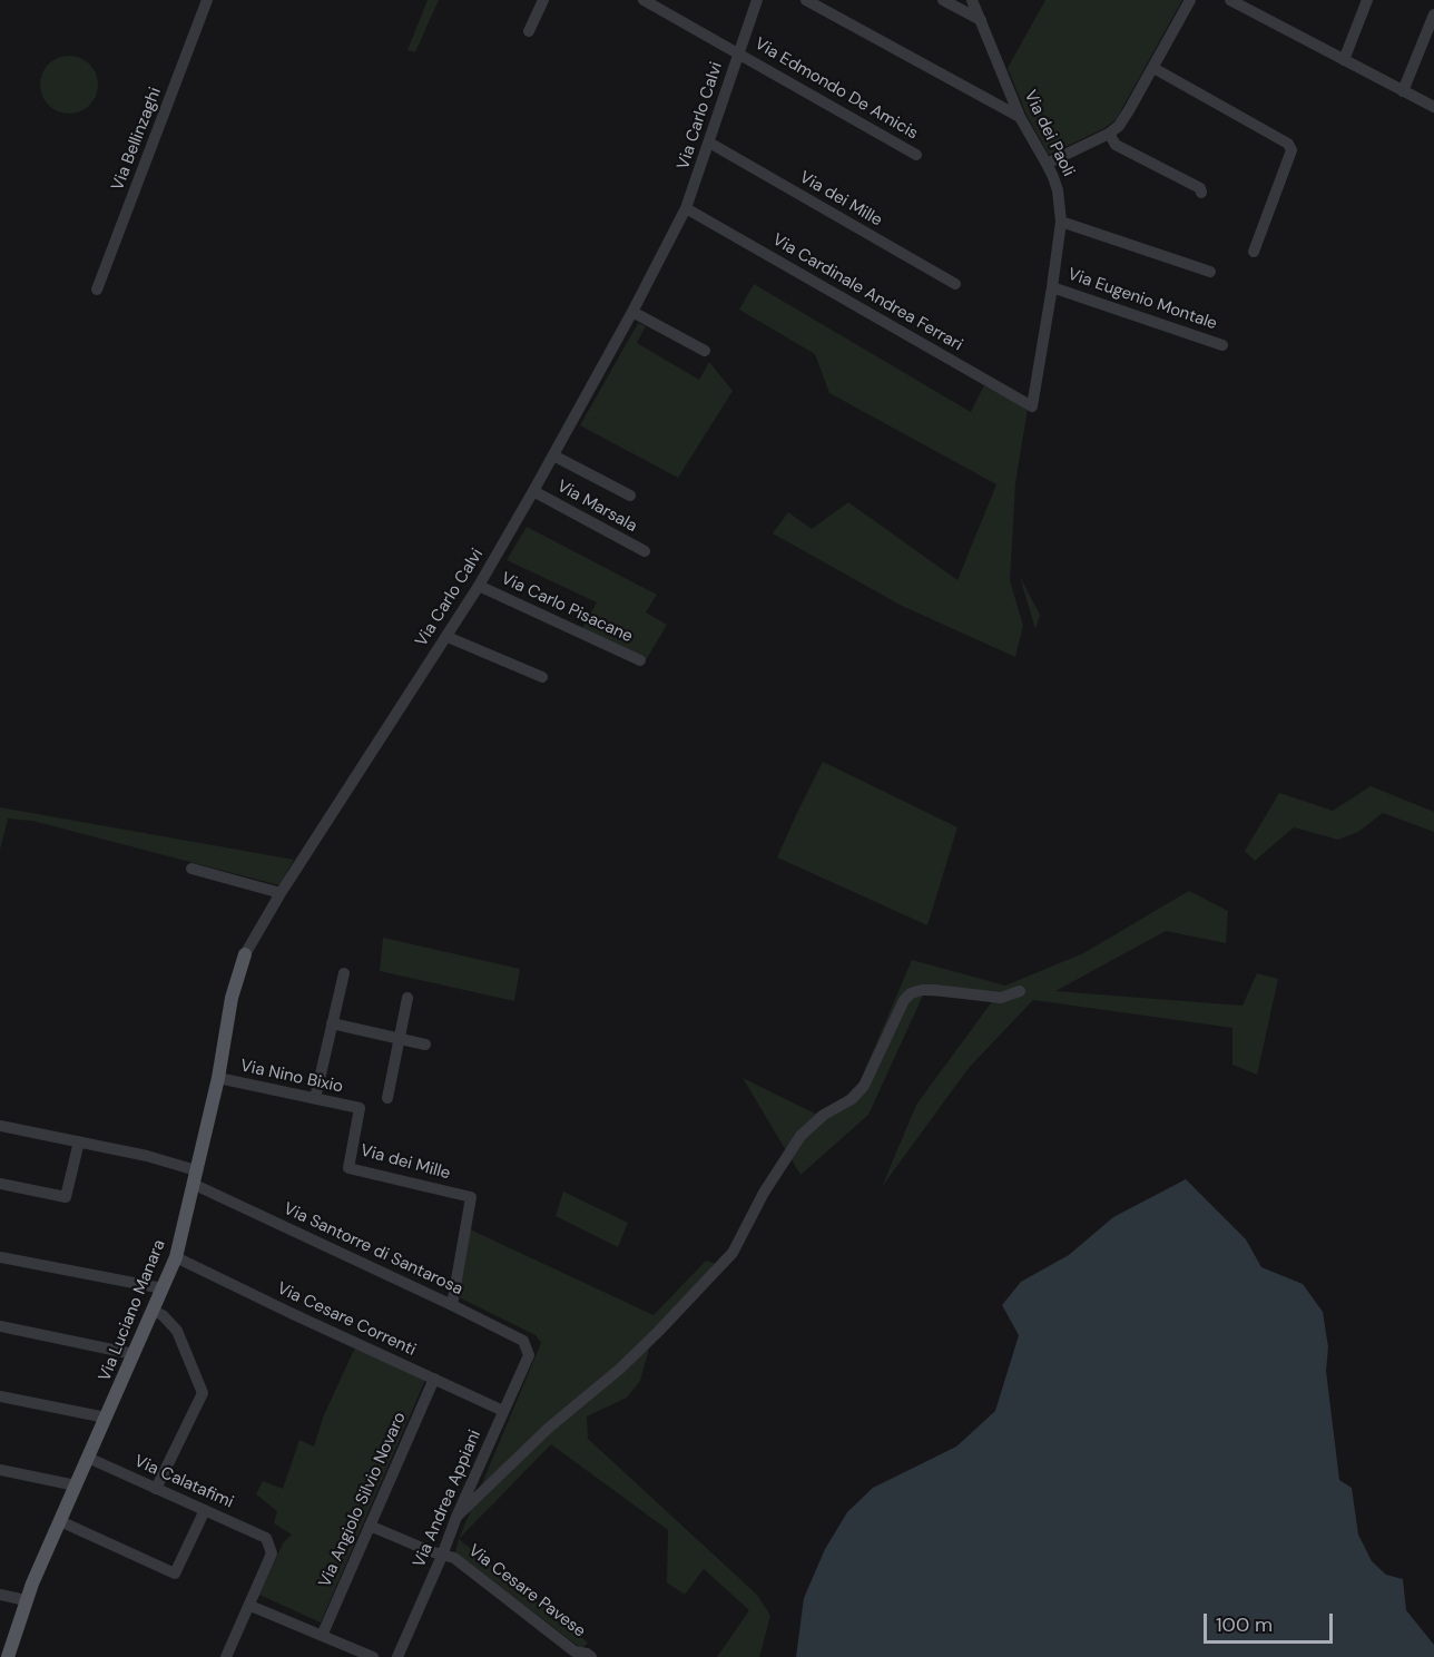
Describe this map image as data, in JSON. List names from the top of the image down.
{
  "streets": {
    "main road": ["Via Luciano Manara"],
    "street": [
      "Via Edmondo De Amicis",
      "Via Carlo Calvi",
      "Via dei Paoli",
      "Via Bellinzaghi",
      "Via dei Mille",
      "Via Cardinale Andrea Ferrari",
      "Via Eugenio Montale",
      "Via Marsala",
      "Via Carlo Pisacane",
      "Via Nino Bixio",
      "Via Santorre di Santarosa",
      "Via Cesare Correnti",
      "Via Calatafimi",
      "Via Andrea Appiani",
      "Via Angiolo Silvio Novaro",
      "Via Cesare Pavese"
    ]
  },
  "crossings": [
    ["Via Edmondo De Amicis", "Via Carlo Calvi"],
    ["Via Carlo Calvi", "Via dei Mille"],
    ["Via Carlo Calvi", "Via Cardinale Andrea Ferrari"],
    ["Via Carlo Calvi", "Via Marsala"],
    ["Via Carlo Calvi", "Via Carlo Pisacane"],
    ["Via Carlo Calvi", "Via Luciano Manara"],
    ["Via dei Paoli", "Via Cardinale Andrea Ferrari"],
    ["Via dei Paoli", "Via Eugenio Montale"],
    ["Via dei Mille", "Via Nino Bixio"],
    ["Via dei Mille", "Via Santorre di Santarosa"],
    ["Via Nino Bixio", "Via Luciano Manara"],
    ["Via Santorre di Santarosa", "Via Luciano Manara"],
    ["Via Santorre di Santarosa", "Via Andrea Appiani"],
    ["Via Luciano Manara", "Via Cesare Correnti"],
    ["Via Luciano Manara", "Via Calatafimi"],
    ["Via Cesare Correnti", "Via Andrea Appiani"],
    ["Via Cesare Correnti", "Via Angiolo Silvio Novaro"],
    ["Via Andrea Appiani", "Via Cesare Pavese"],
    ["Via Angiolo Silvio Novaro", "Via Cesare Pavese"]
  ],
  "scale_bar": "100 m"
}
